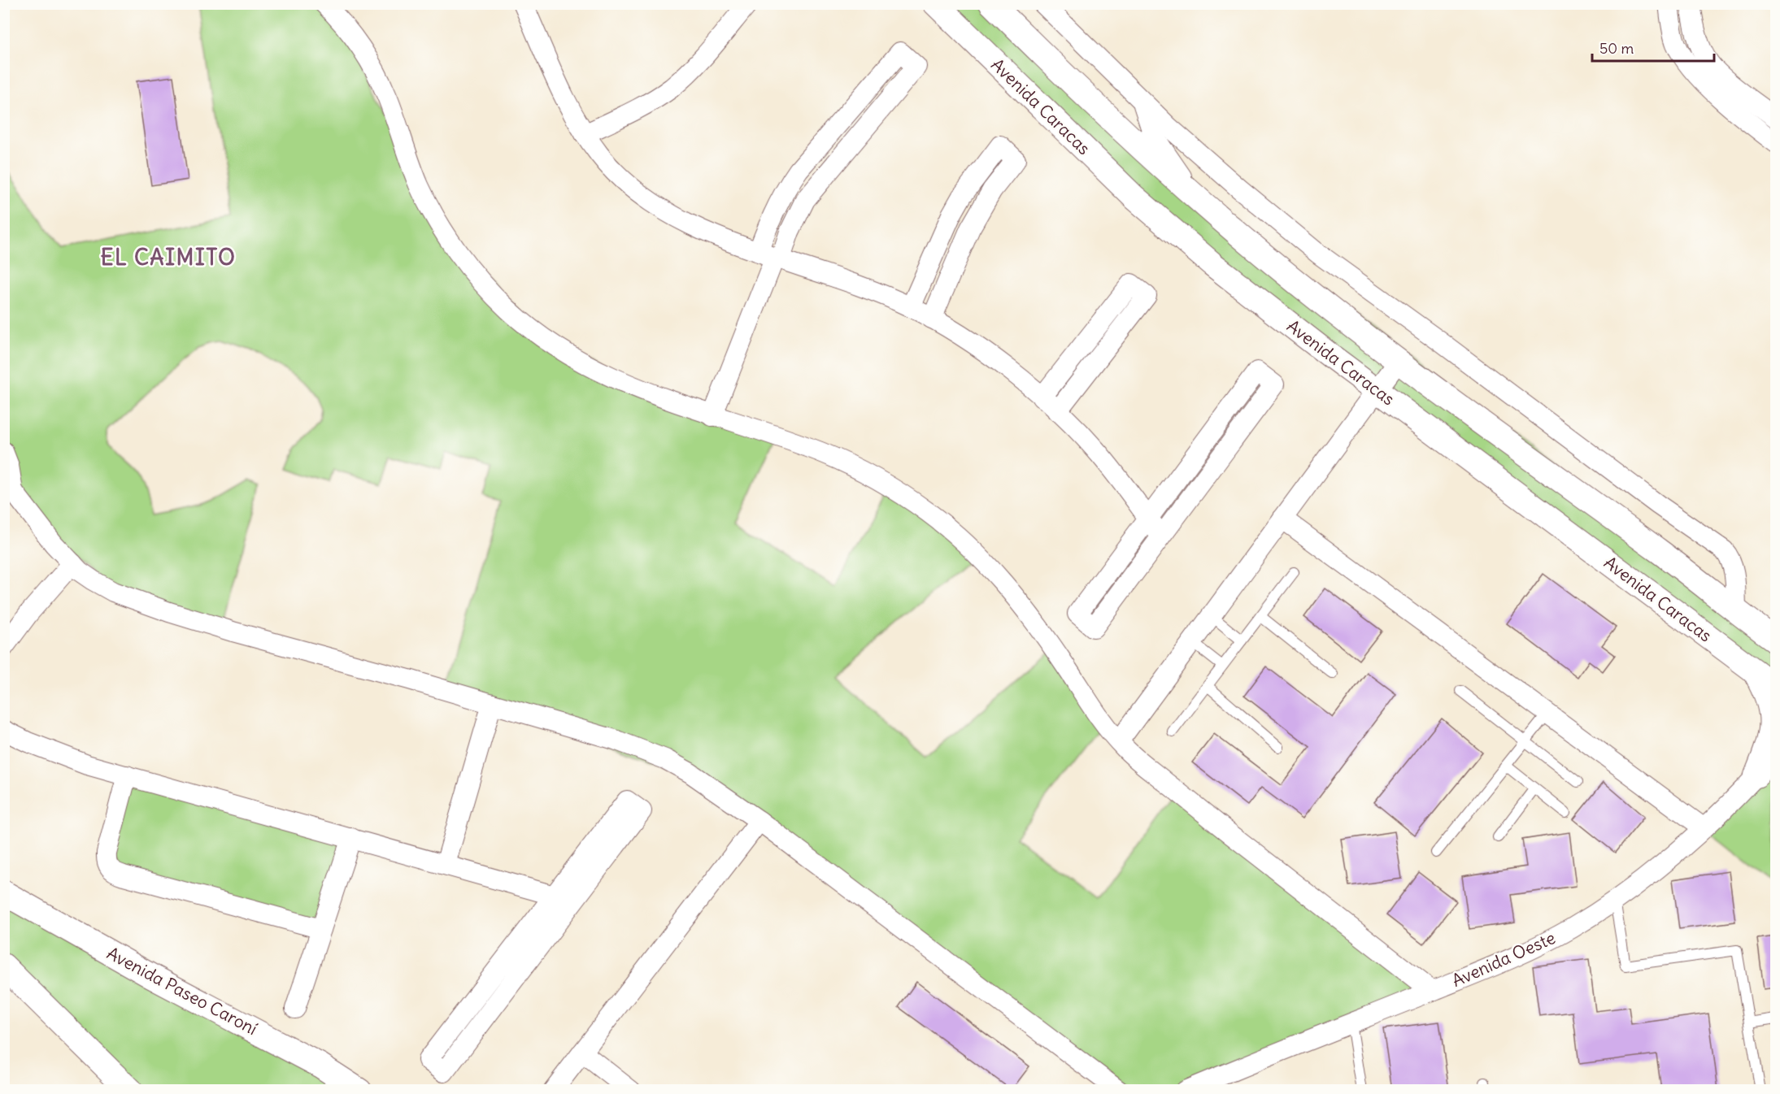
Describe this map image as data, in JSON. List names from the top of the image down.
{
  "streets": {
    "street": ["Avenida Caracas", "Avenida Oeste", "Avenida Paseo Caroní"]
  },
  "districts": ["EL CAIMITO"],
  "scale_bar": "50 m"
}
